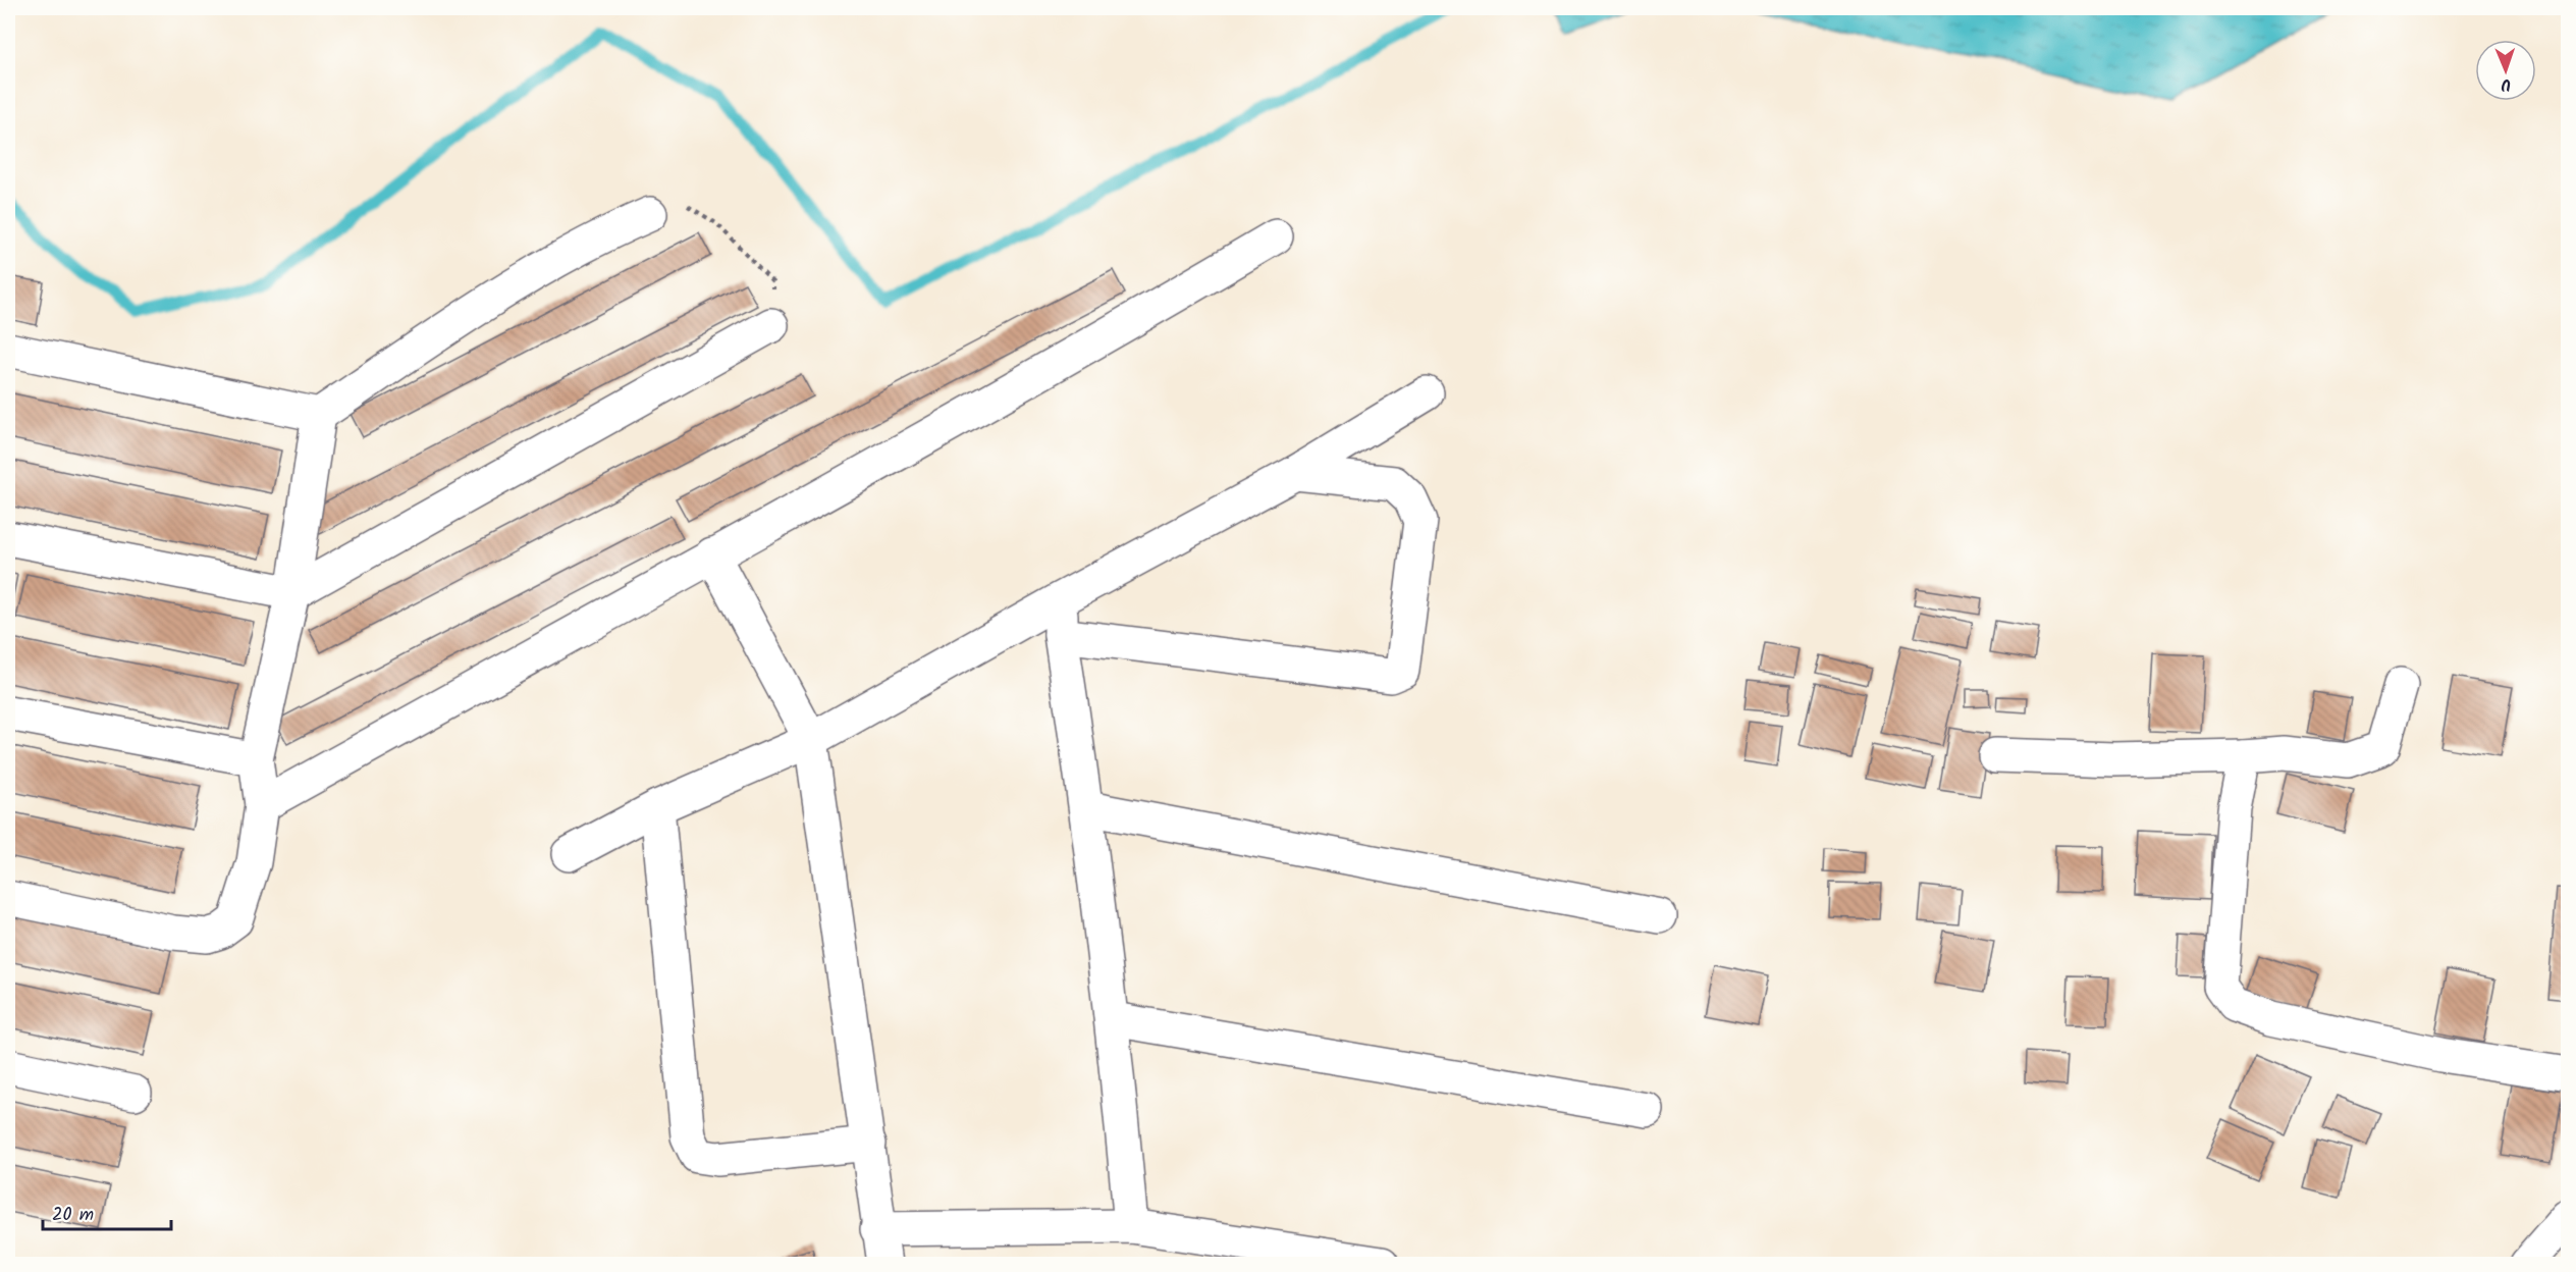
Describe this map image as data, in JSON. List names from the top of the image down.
{
  "scale_bar": "20 m",
  "north": "bottom"
}
